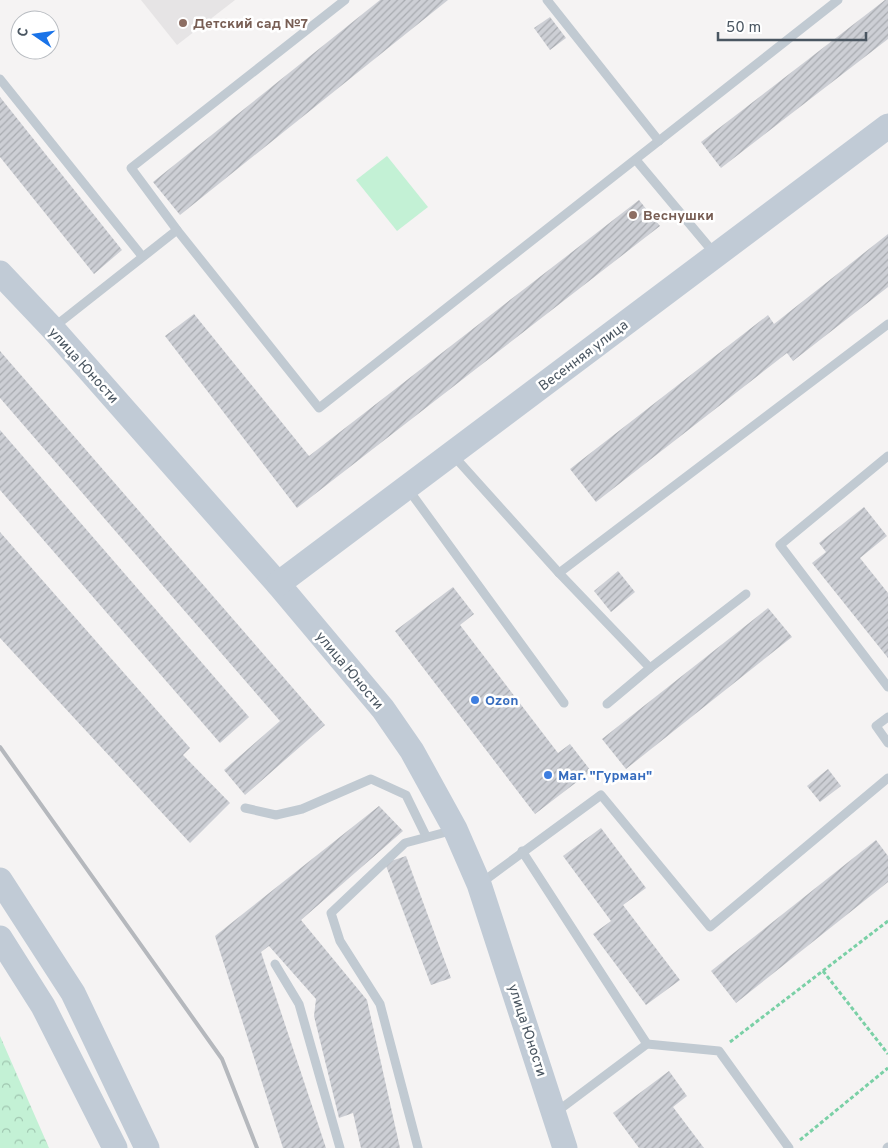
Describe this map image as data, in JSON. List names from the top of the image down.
{
  "streets": {
    "street": ["Весенняя улица", "улица Юности"]
  },
  "crossings": [
    ["Весенняя улица", "улица Юности"]
  ],
  "places": [
    "Детский сад №7",
    "Веснушки",
    "Ozon",
    "Маг. \"Гурман\""
  ],
  "scale_bar": "50 m",
  "north": "left"
}
